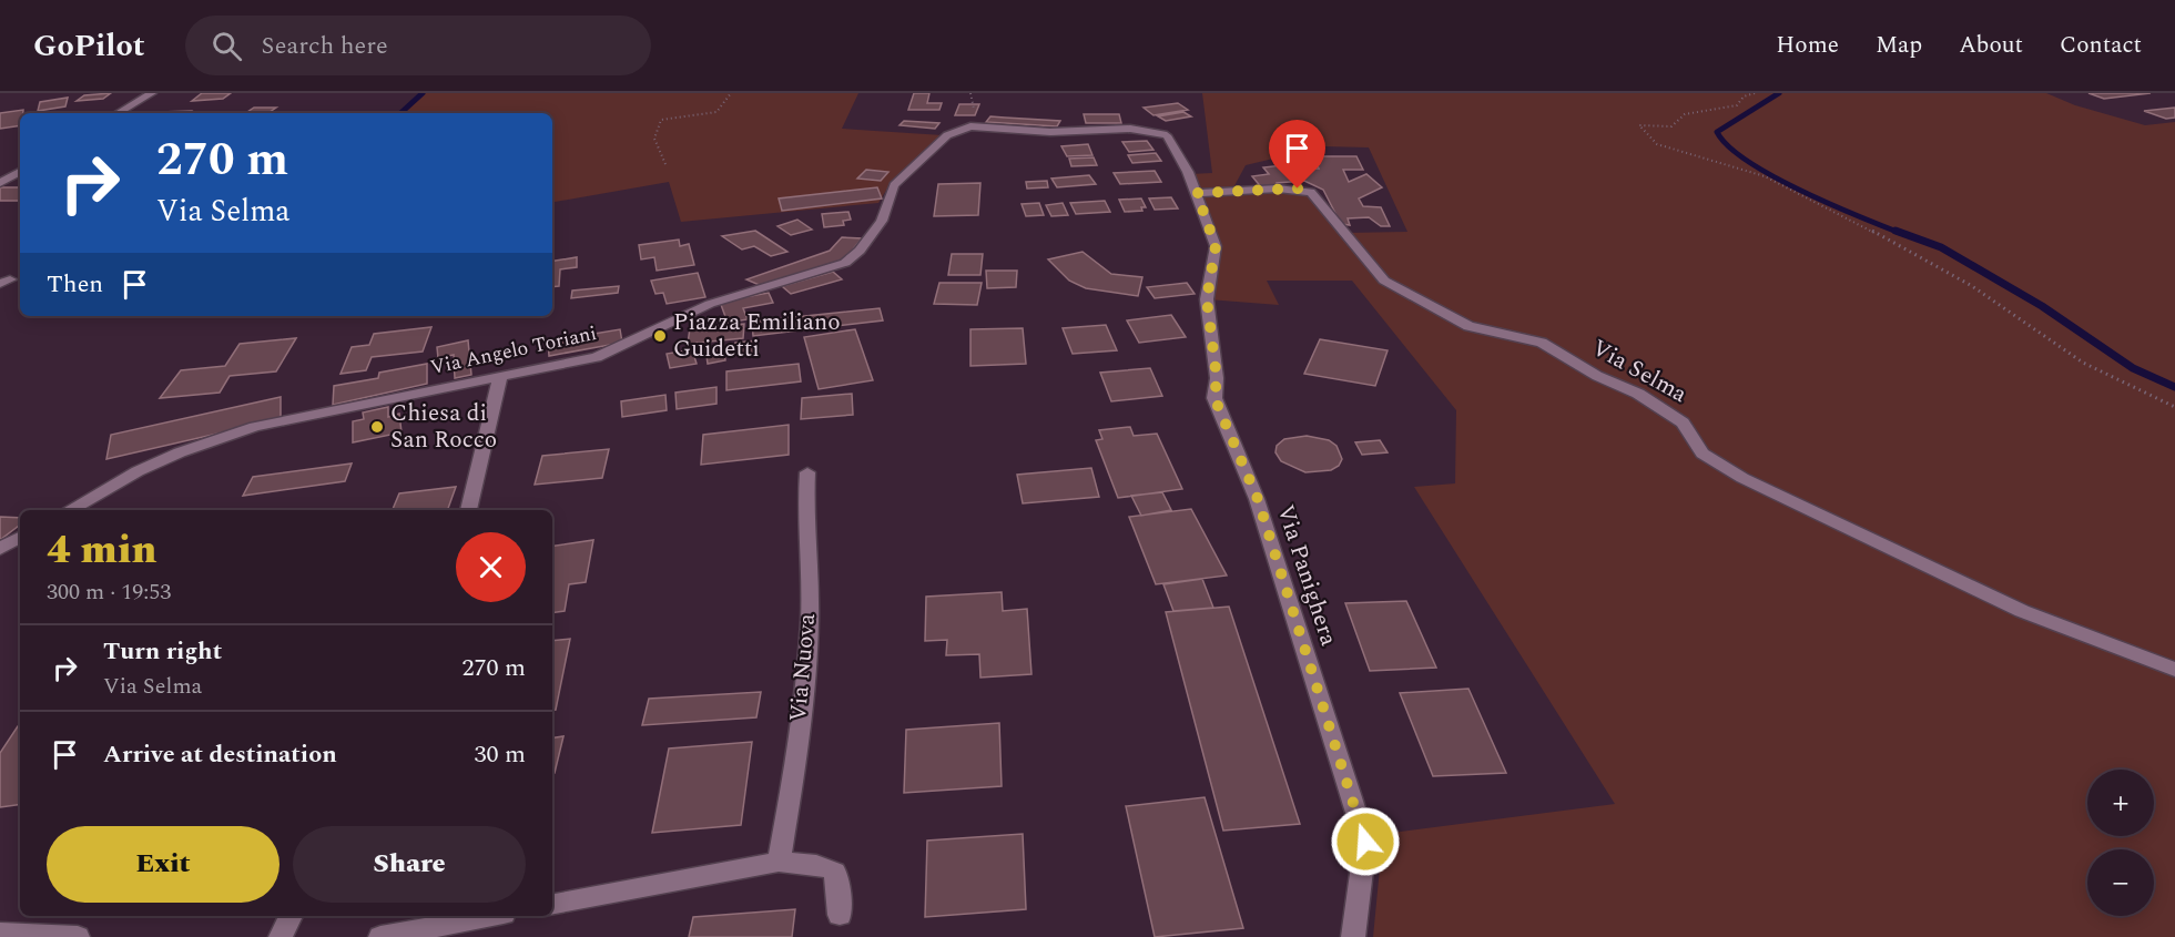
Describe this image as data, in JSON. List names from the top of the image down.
{
  "streets": {
    "street": [
      "Via Angelo Toriani",
      "Via Selma",
      "Via Panighera",
      "Via Nuova"
    ]
  },
  "crossings": [
    ["Via Angelo Toriani", "Via Selma"],
    ["Via Angelo Toriani", "Via Panighera"],
    ["Via Selma", "Via Panighera"]
  ],
  "places": ["Piazza Emiliano Guidetti", "Chiesa di San Rocco"],
  "page": {
    "header": "GoPilot",
    "search": "Search here",
    "nav": [
      "Home",
      "Map",
      "About",
      "Contact"
    ],
    "turn": ["270 m", "Via Selma"],
    "then": "Then",
    "heading": ["4 min", "300 m · 19:53"],
    "list": [
      {
        "name": "Turn right",
        "note": "Via Selma",
        "value": "270 m"
      },
      {
        "name": "Arrive at destination",
        "value": "30 m"
      }
    ],
    "map_buttons": ["+", "−"],
    "buttons": ["Exit", "Share"]
  }
}
